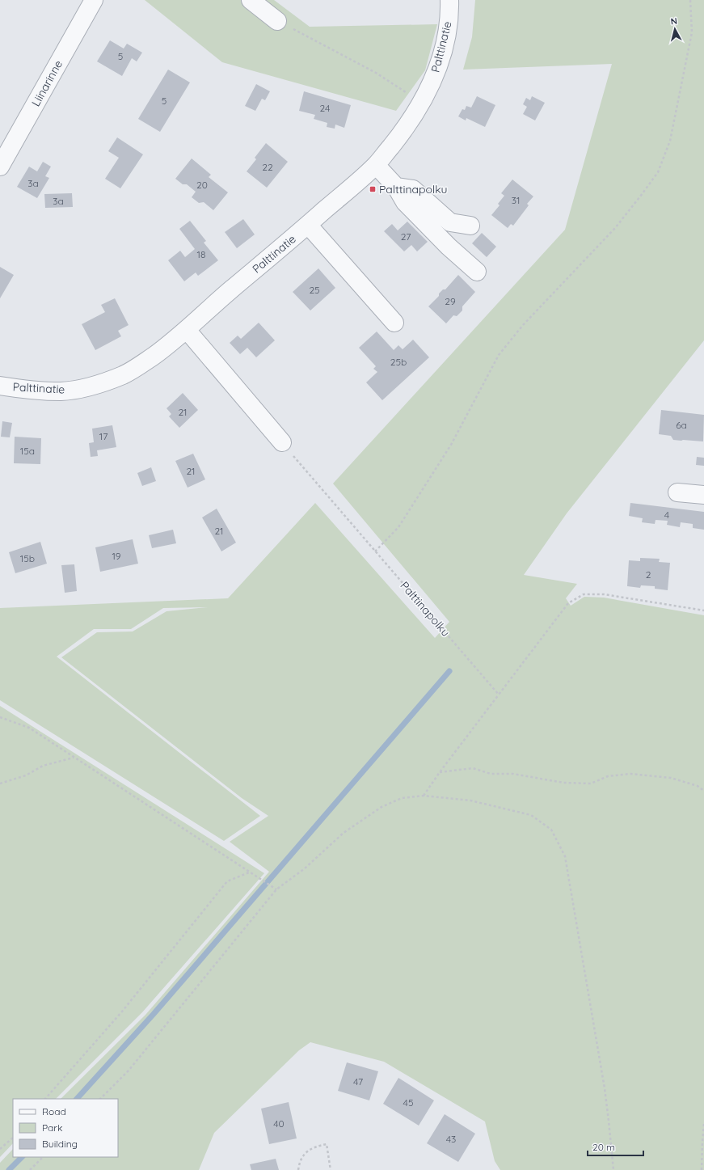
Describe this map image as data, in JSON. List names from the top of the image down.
{
  "streets": {
    "street": ["Palttinatie", "Liinarinne"],
    "path": ["Palttinapolku"]
  },
  "places": {
    "transit": ["Palttinapolku"]
  },
  "house_numbers": [
    "5",
    "5",
    "24",
    "22",
    "3a",
    "20",
    "31",
    "3a",
    "27",
    "18",
    "25",
    "29",
    "25b",
    "21",
    "6a",
    "17",
    "15a",
    "21",
    "4",
    "21",
    "19",
    "15b",
    "2",
    "47",
    "45",
    "40",
    "43"
  ],
  "legend": ["Road", "Park", "Building"],
  "scale_bar": "20 m",
  "north": "top"
}
